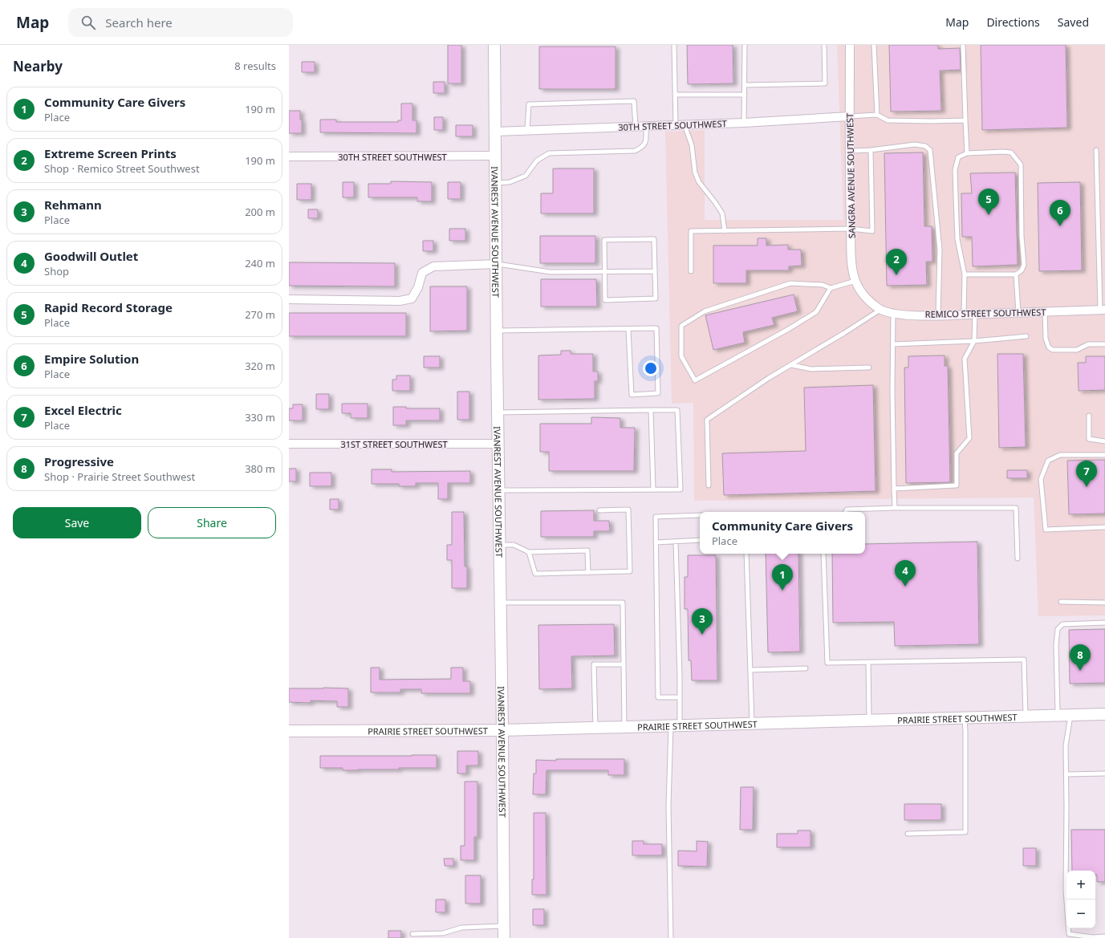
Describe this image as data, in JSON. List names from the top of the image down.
{
  "streets": {
    "street": [
      "30TH STREET SOUTHWEST",
      "SANGRA AVENUE SOUTHWEST",
      "IVANREST AVENUE SOUTHWEST",
      "REMICO STREET SOUTHWEST",
      "31ST STREET SOUTHWEST",
      "PRAIRIE STREET SOUTHWEST"
    ]
  },
  "crossings": [
    ["30TH STREET SOUTHWEST", "SANGRA AVENUE SOUTHWEST"],
    ["30TH STREET SOUTHWEST", "IVANREST AVENUE SOUTHWEST"],
    ["SANGRA AVENUE SOUTHWEST", "REMICO STREET SOUTHWEST"],
    ["IVANREST AVENUE SOUTHWEST", "31ST STREET SOUTHWEST"],
    ["IVANREST AVENUE SOUTHWEST", "PRAIRIE STREET SOUTHWEST"]
  ],
  "page": {
    "header": "Map",
    "search": "Search here",
    "nav": ["Map", "Directions", "Saved"],
    "heading": ["Nearby", "8 results"],
    "list": [
      {
        "mark": "1",
        "name": "Community Care Givers",
        "note": "Place",
        "value": "190 m"
      },
      {
        "mark": "2",
        "name": "Extreme Screen Prints",
        "note": "Shop · Remico Street Southwest",
        "value": "190 m"
      },
      {
        "mark": "3",
        "name": "Rehmann",
        "note": "Place",
        "value": "200 m"
      },
      {
        "mark": "4",
        "name": "Goodwill Outlet",
        "note": "Shop",
        "value": "240 m"
      },
      {
        "mark": "5",
        "name": "Rapid Record Storage",
        "note": "Place",
        "value": "270 m"
      },
      {
        "mark": "6",
        "name": "Empire Solution",
        "note": "Place",
        "value": "320 m"
      },
      {
        "mark": "7",
        "name": "Excel Electric",
        "note": "Place",
        "value": "330 m"
      },
      {
        "mark": "8",
        "name": "Progressive",
        "note": "Shop · Prairie Street Southwest",
        "value": "380 m"
      }
    ],
    "pins": [
      "5",
      "6",
      "2",
      "7",
      "4",
      "1",
      "3",
      "8"
    ],
    "buttons": ["Save", "Share"],
    "popup": ["Community Care Givers", "Place"],
    "map_buttons": ["+", "−"]
  }
}
